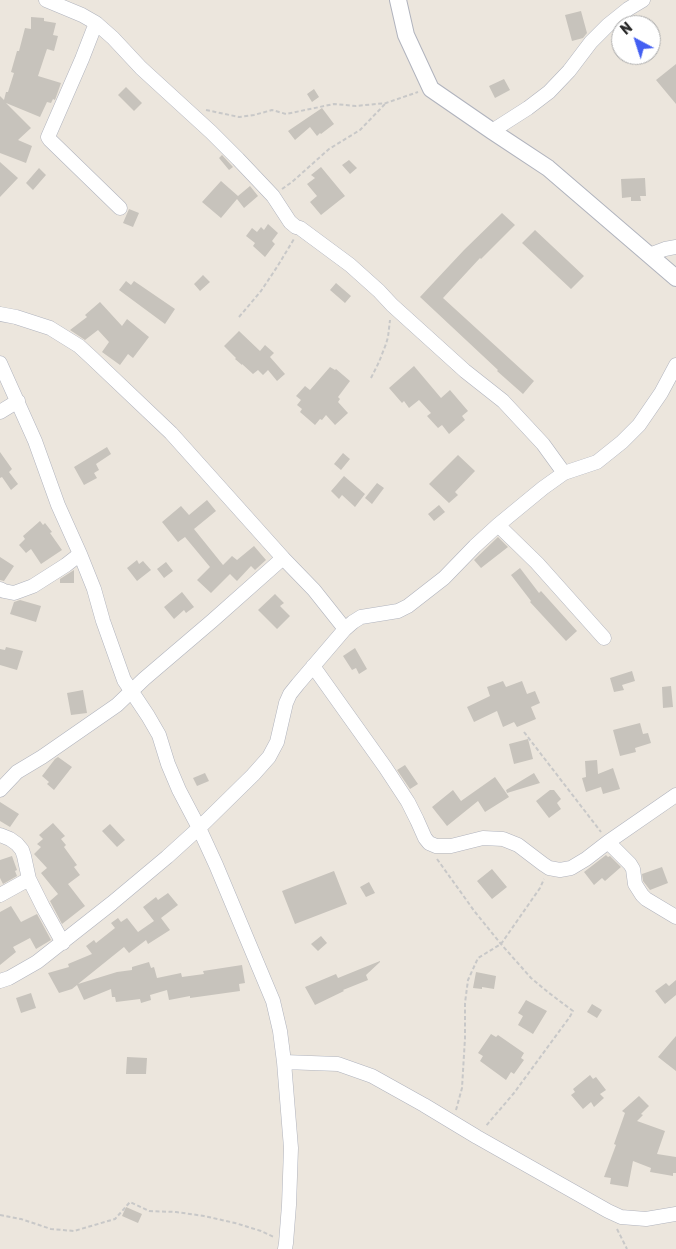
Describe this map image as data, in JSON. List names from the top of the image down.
{
  "north": "top left"
}
